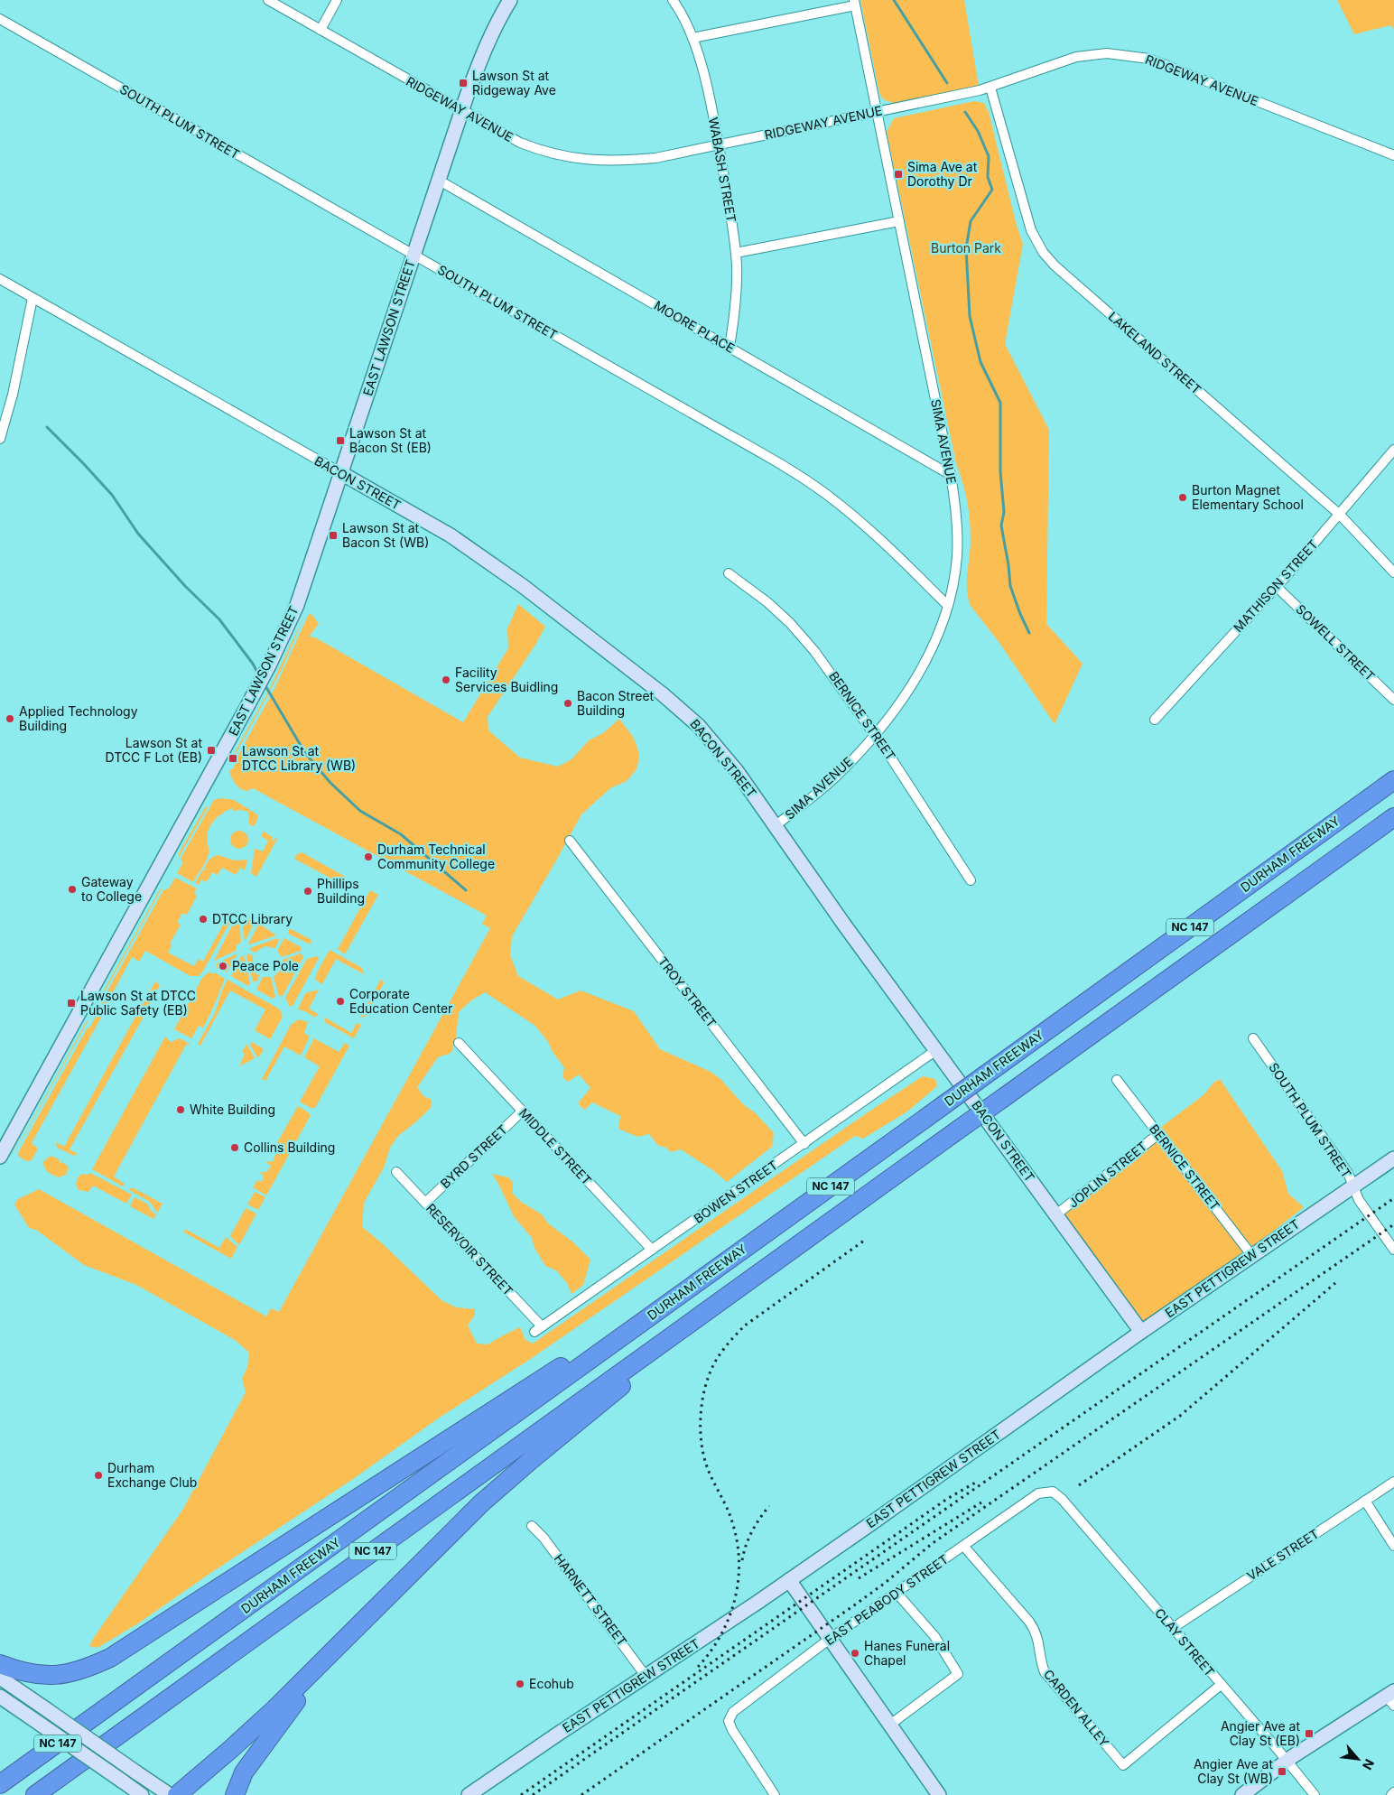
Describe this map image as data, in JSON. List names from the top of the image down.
{
  "streets": {
    "highway": ["DURHAM FREEWAY", "NC 147"],
    "street": [
      "RIDGEWAY AVENUE",
      "SOUTH PLUM STREET",
      "WABASH STREET",
      "MOORE PLACE",
      "EAST LAWSON STREET",
      "LAKELAND STREET",
      "SIMA AVENUE",
      "BACON STREET",
      "MATHISON STREET",
      "SOWELL STREET",
      "BERNICE STREET",
      "TROY STREET",
      "MIDDLE STREET",
      "BYRD STREET",
      "JOPLIN STREET",
      "BOWEN STREET",
      "RESERVOIR STREET",
      "EAST PETTIGREW STREET",
      "VALE STREET",
      "HARNETT STREET",
      "EAST PEABODY STREET",
      "CLAY STREET",
      "CARDEN ALLEY"
    ]
  },
  "crossings": [
    ["RIDGEWAY AVENUE", "WABASH STREET"],
    ["RIDGEWAY AVENUE", "EAST LAWSON STREET"],
    ["RIDGEWAY AVENUE", "LAKELAND STREET"],
    ["RIDGEWAY AVENUE", "SIMA AVENUE"],
    ["SOUTH PLUM STREET", "EAST LAWSON STREET"],
    ["SOUTH PLUM STREET", "SIMA AVENUE"],
    ["SOUTH PLUM STREET", "EAST PETTIGREW STREET"],
    ["WABASH STREET", "MOORE PLACE"],
    ["MOORE PLACE", "EAST LAWSON STREET"],
    ["MOORE PLACE", "SIMA AVENUE"],
    ["EAST LAWSON STREET", "BACON STREET"],
    ["LAKELAND STREET", "MATHISON STREET"],
    ["SIMA AVENUE", "BACON STREET"],
    ["SIMA AVENUE", "BERNICE STREET"],
    ["BACON STREET", "JOPLIN STREET"],
    ["BACON STREET", "BOWEN STREET"],
    ["BACON STREET", "EAST PETTIGREW STREET"],
    ["MATHISON STREET", "SOWELL STREET"],
    ["BERNICE STREET", "JOPLIN STREET"],
    ["BERNICE STREET", "EAST PETTIGREW STREET"],
    ["TROY STREET", "BOWEN STREET"],
    ["MIDDLE STREET", "BYRD STREET"],
    ["MIDDLE STREET", "BOWEN STREET"],
    ["BYRD STREET", "RESERVOIR STREET"],
    ["BOWEN STREET", "RESERVOIR STREET"],
    ["EAST PETTIGREW STREET", "HARNETT STREET"],
    ["VALE STREET", "CLAY STREET"],
    ["EAST PEABODY STREET", "CLAY STREET"],
    ["EAST PEABODY STREET", "CARDEN ALLEY"],
    ["CLAY STREET", "CARDEN ALLEY"]
  ],
  "parks": ["Burton Park"],
  "places": {
    "transit": [
      "Lawson St at Ridgeway Ave",
      "Sima Ave at Dorothy Dr",
      "Lawson St at Bacon St (EB)",
      "Lawson St at Bacon St (WB)",
      "Lawson St at DTCC F Lot (EB)",
      "Lawson St at DTCC Library (WB)",
      "Lawson St at DTCC Public Safety (EB)",
      "Angier Ave at Clay St (EB)",
      "Angier Ave at Clay St (WB)"
    ],
    "other": [
      "Burton Magnet Elementary School",
      "Facility Services Buidling",
      "Bacon Street Building",
      "Applied Technology Building",
      "Durham Technical Community College",
      "Gateway to College",
      "Phillips Building",
      "DTCC Library",
      "Peace Pole",
      "Corporate Education Center",
      "White Building",
      "Collins Building",
      "Durham Exchange Club",
      "Hanes Funeral Chapel",
      "Ecohub"
    ]
  },
  "north": "bottom right"
}
